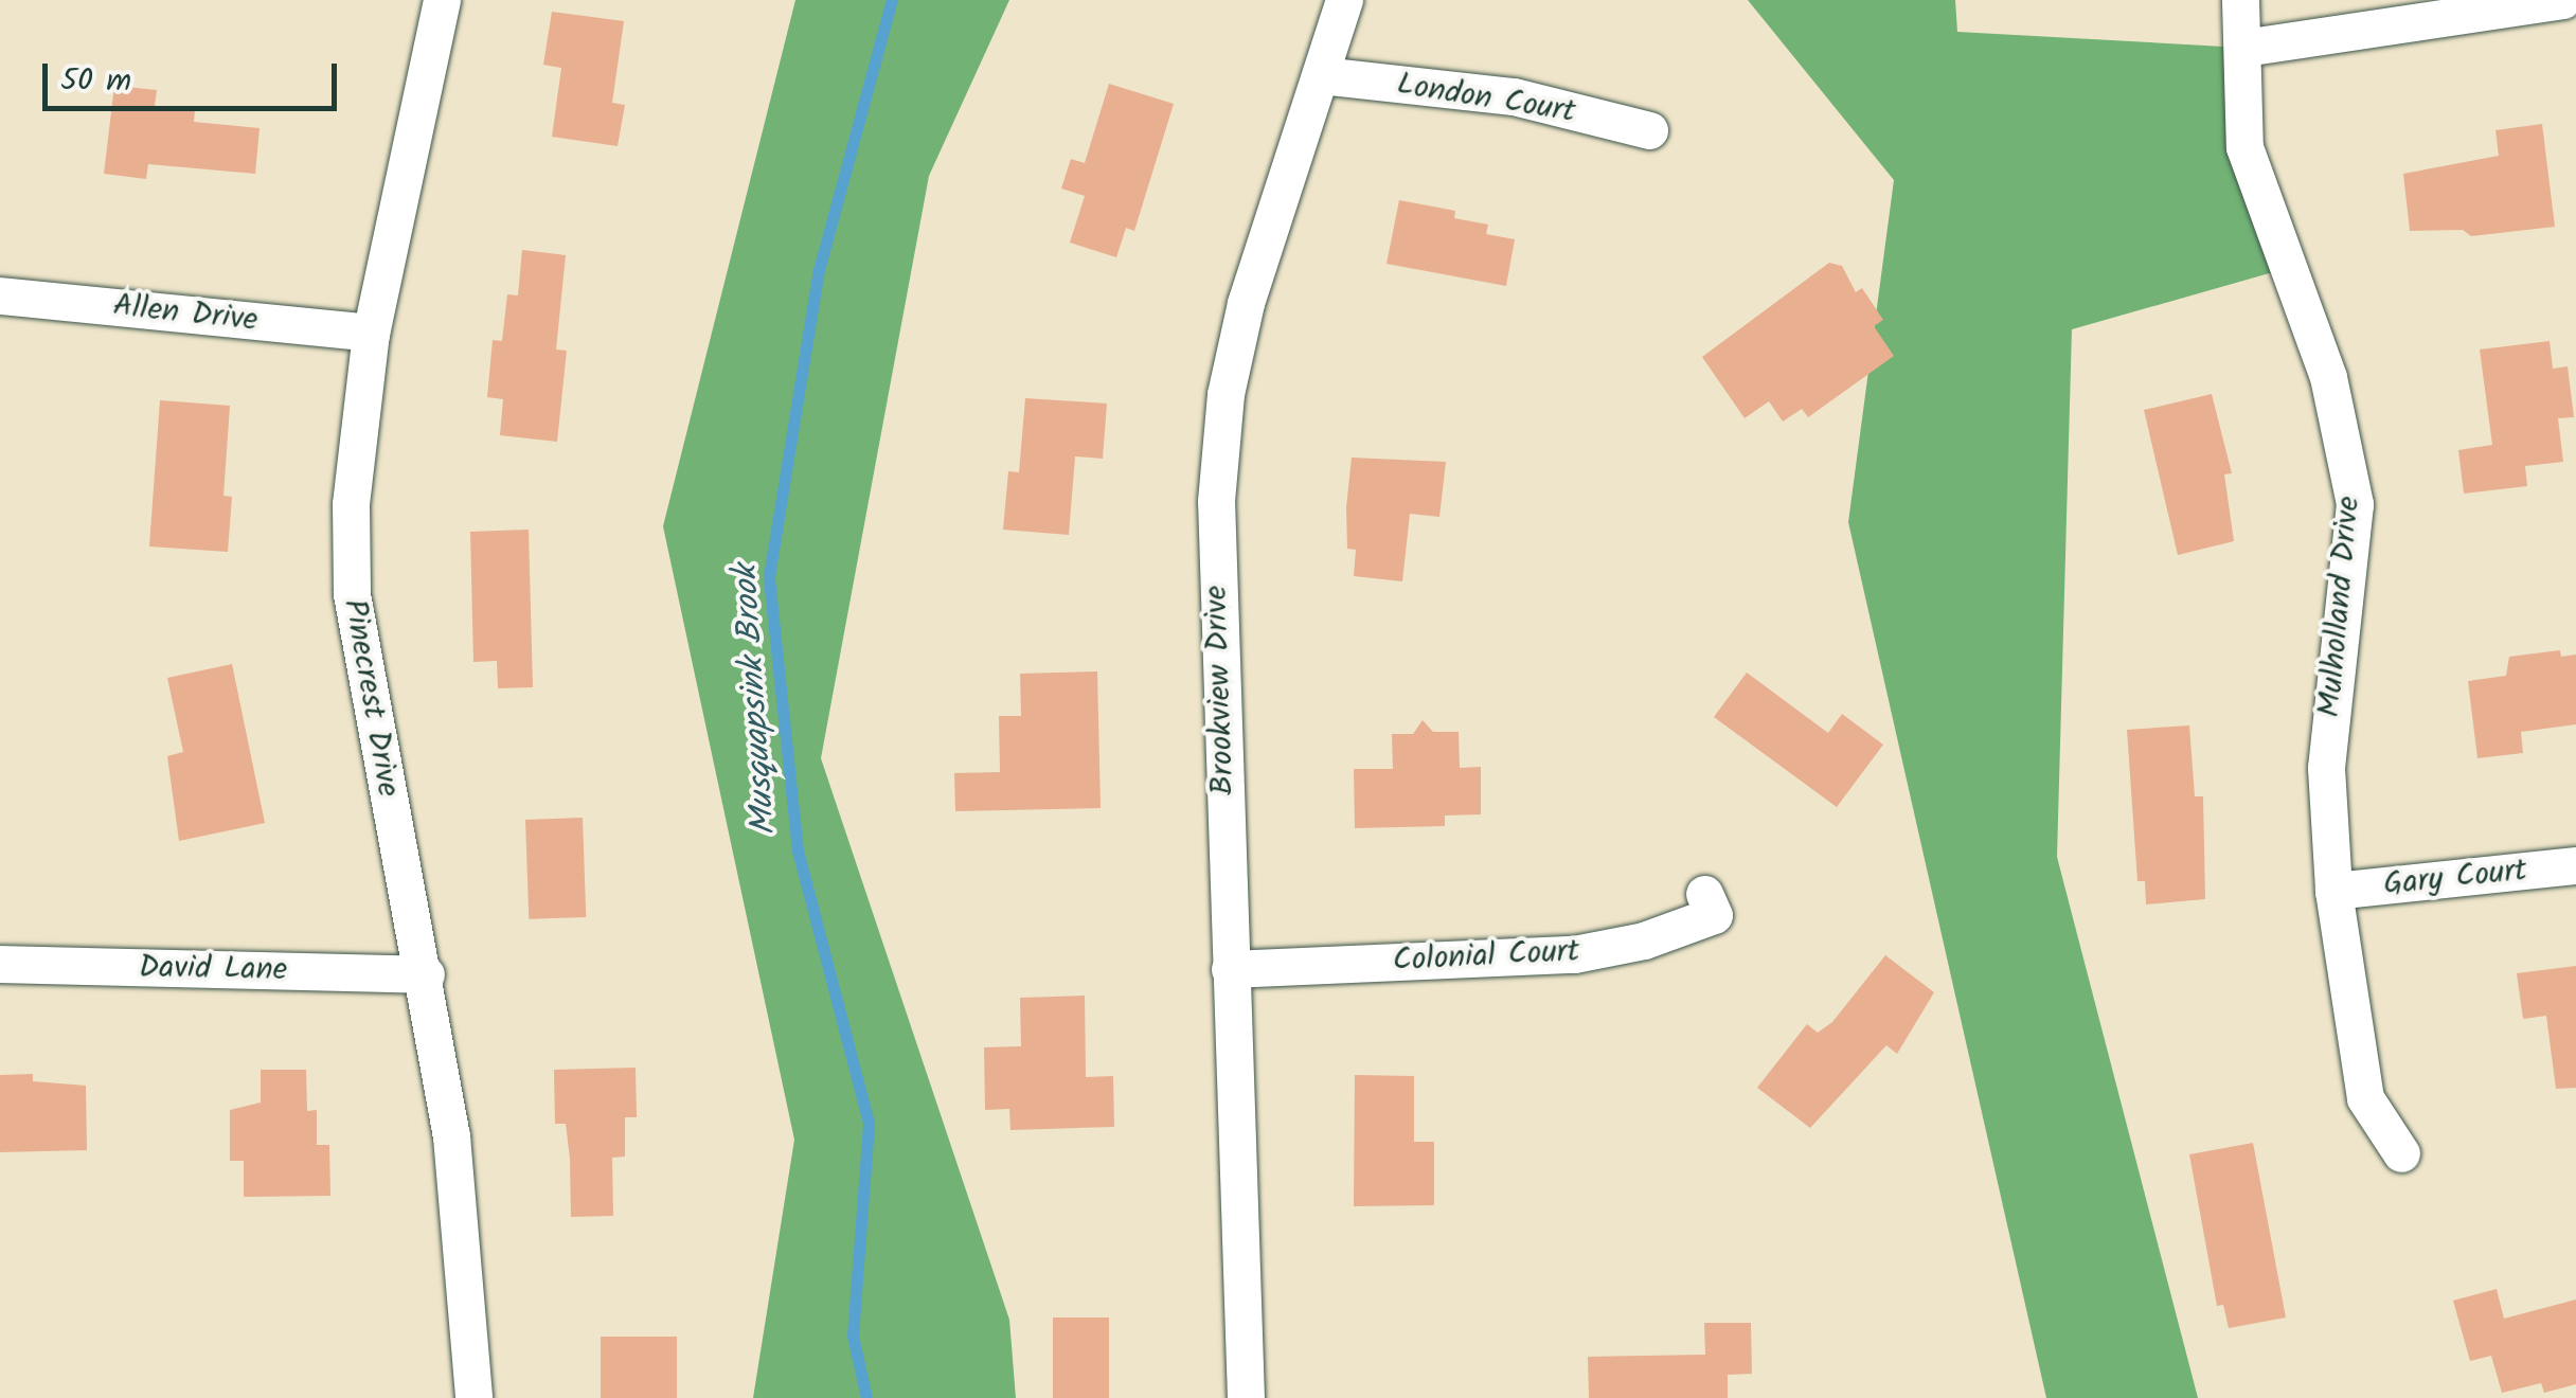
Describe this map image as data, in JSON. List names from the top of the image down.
{
  "streets": {
    "street": [
      "London Court",
      "Allen Drive",
      "Mulholland Drive",
      "Brookview Drive",
      "Pinecrest Drive",
      "Gary Court",
      "Colonial Court",
      "David Lane"
    ]
  },
  "crossings": [
    ["London Court", "Brookview Drive"],
    ["Allen Drive", "Pinecrest Drive"],
    ["Mulholland Drive", "Gary Court"],
    ["Brookview Drive", "Colonial Court"],
    ["Pinecrest Drive", "David Lane"]
  ],
  "water": ["Musquapsink Brook"],
  "scale_bar": "50 m"
}
